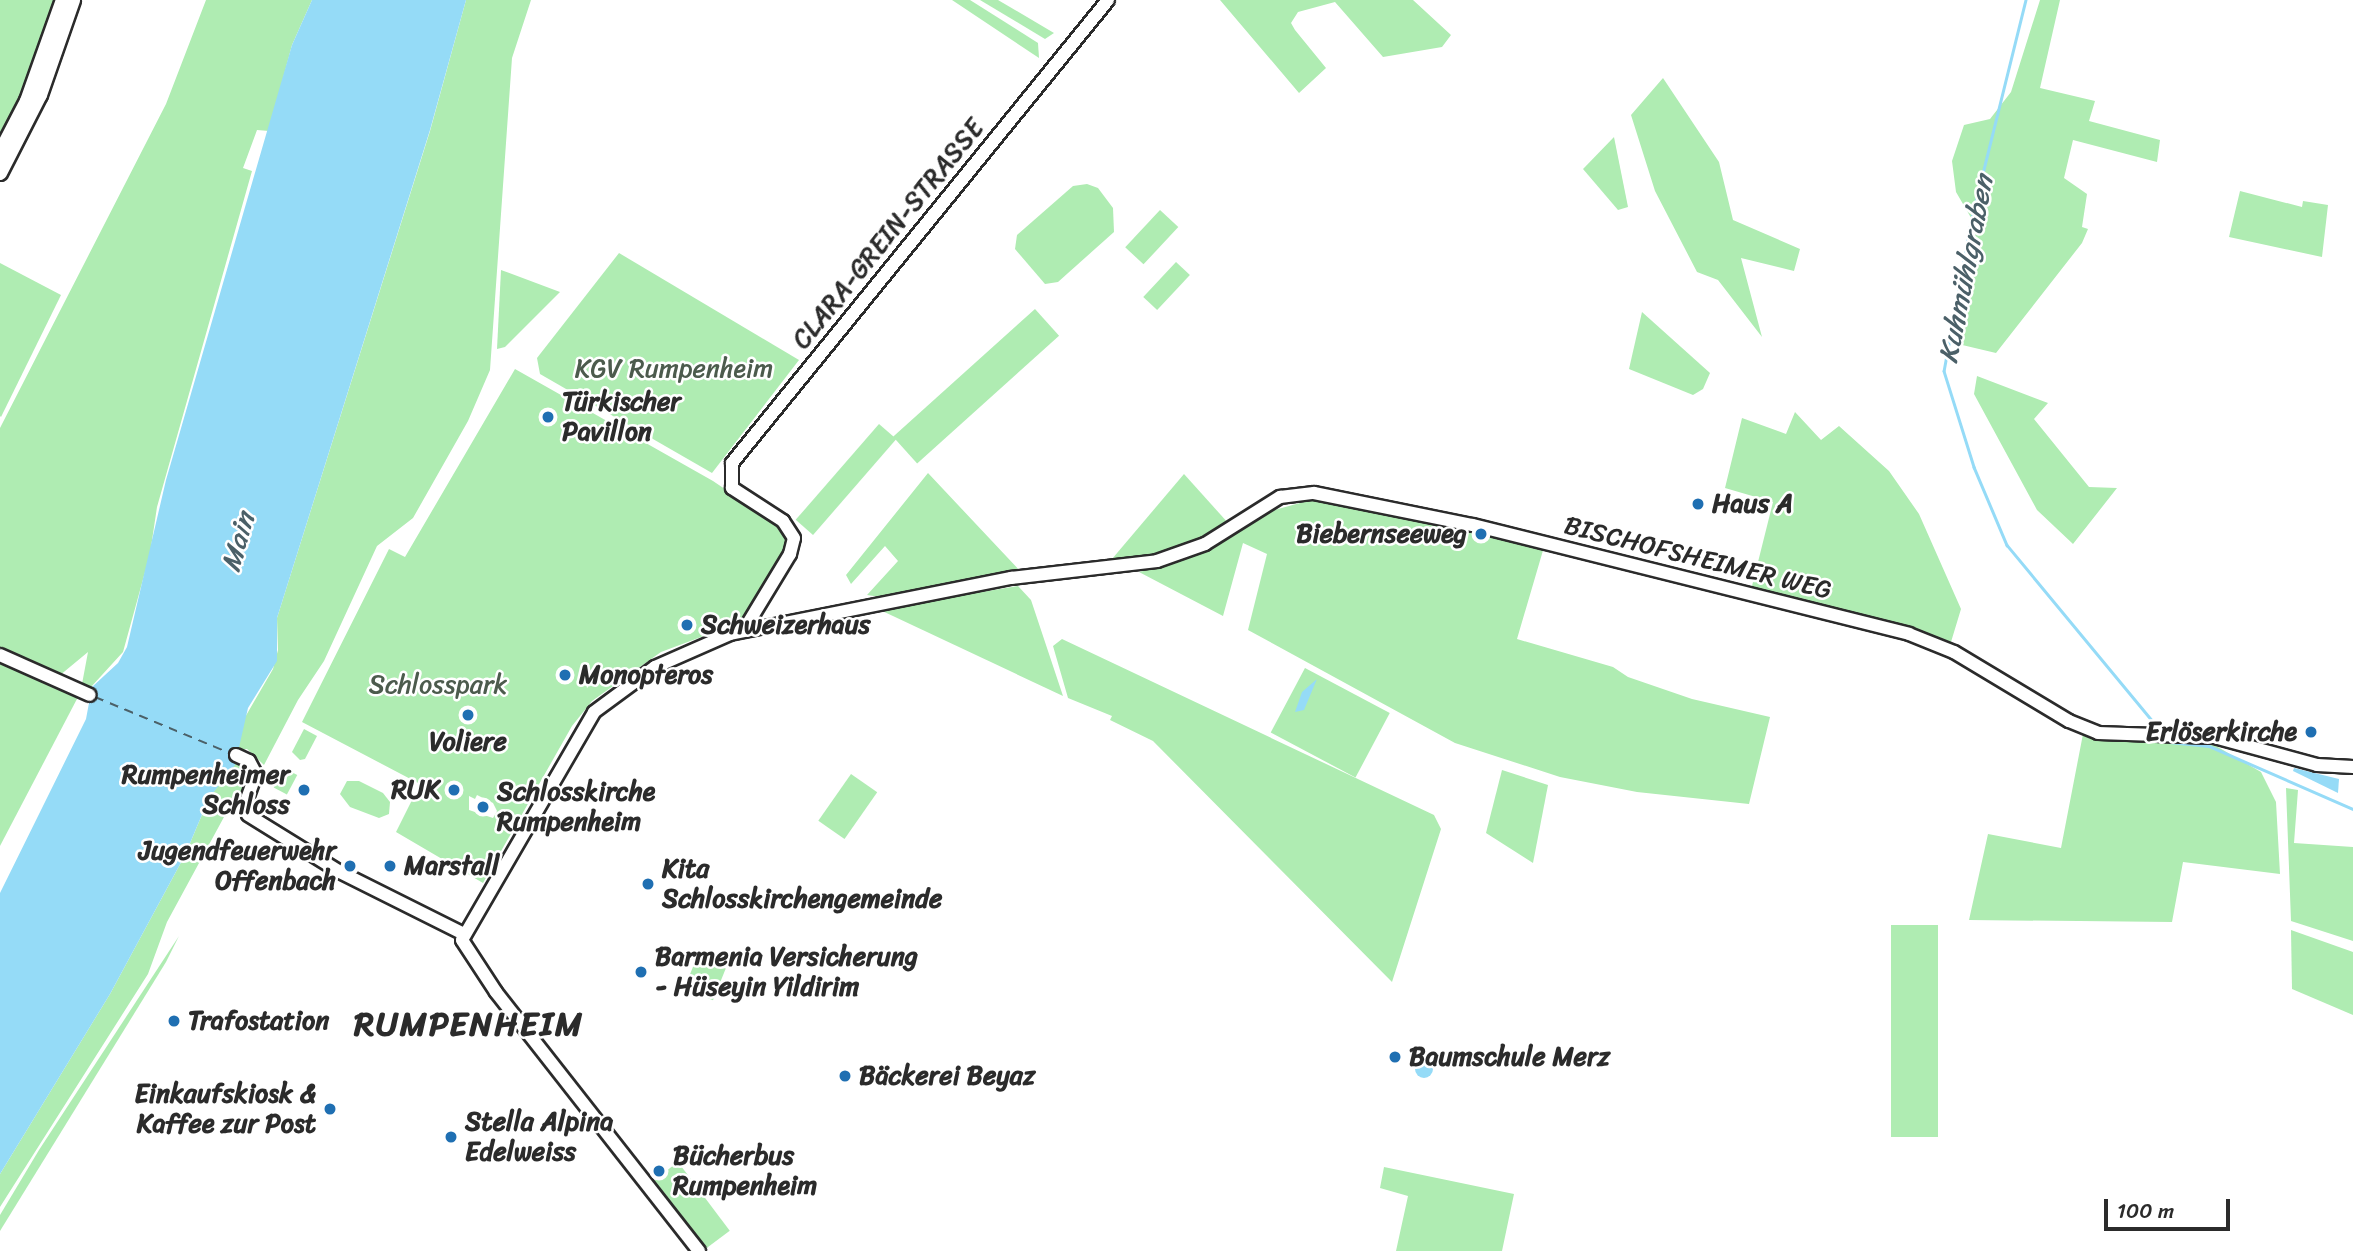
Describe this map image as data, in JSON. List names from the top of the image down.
{
  "streets": {
    "street": ["CLARA-GREIN-STRASSE", "BISCHOFSHEIMER WEG"]
  },
  "crossings": [
    ["CLARA-GREIN-STRASSE", "BISCHOFSHEIMER WEG"]
  ],
  "districts": ["RUMPENHEIM"],
  "water": ["Kuhmühlgraben", "Main"],
  "parks": ["KGV Rumpenheim", "Schlosspark"],
  "places": [
    "Türkischer Pavillon",
    "Haus A",
    "Biebernseeweg",
    "Schweizerhaus",
    "Monopteros",
    "Voliere",
    "Erlöserkirche",
    "Rumpenheimer Schloss",
    "RUK",
    "Schlosskirche Rumpenheim",
    "Jugendfeuerwehr Offenbach",
    "Marstall",
    "Kita Schlosskirchengemeinde",
    "Barmenia Versicherung - Hüseyin Yildirim",
    "Trafostation",
    "Baumschule Merz",
    "Bäckerei Beyaz",
    "Einkaufskiosk & Kaffee zur Post",
    "Stella Alpina Edelweiss",
    "Bücherbus Rumpenheim"
  ],
  "scale_bar": "100 m"
}
